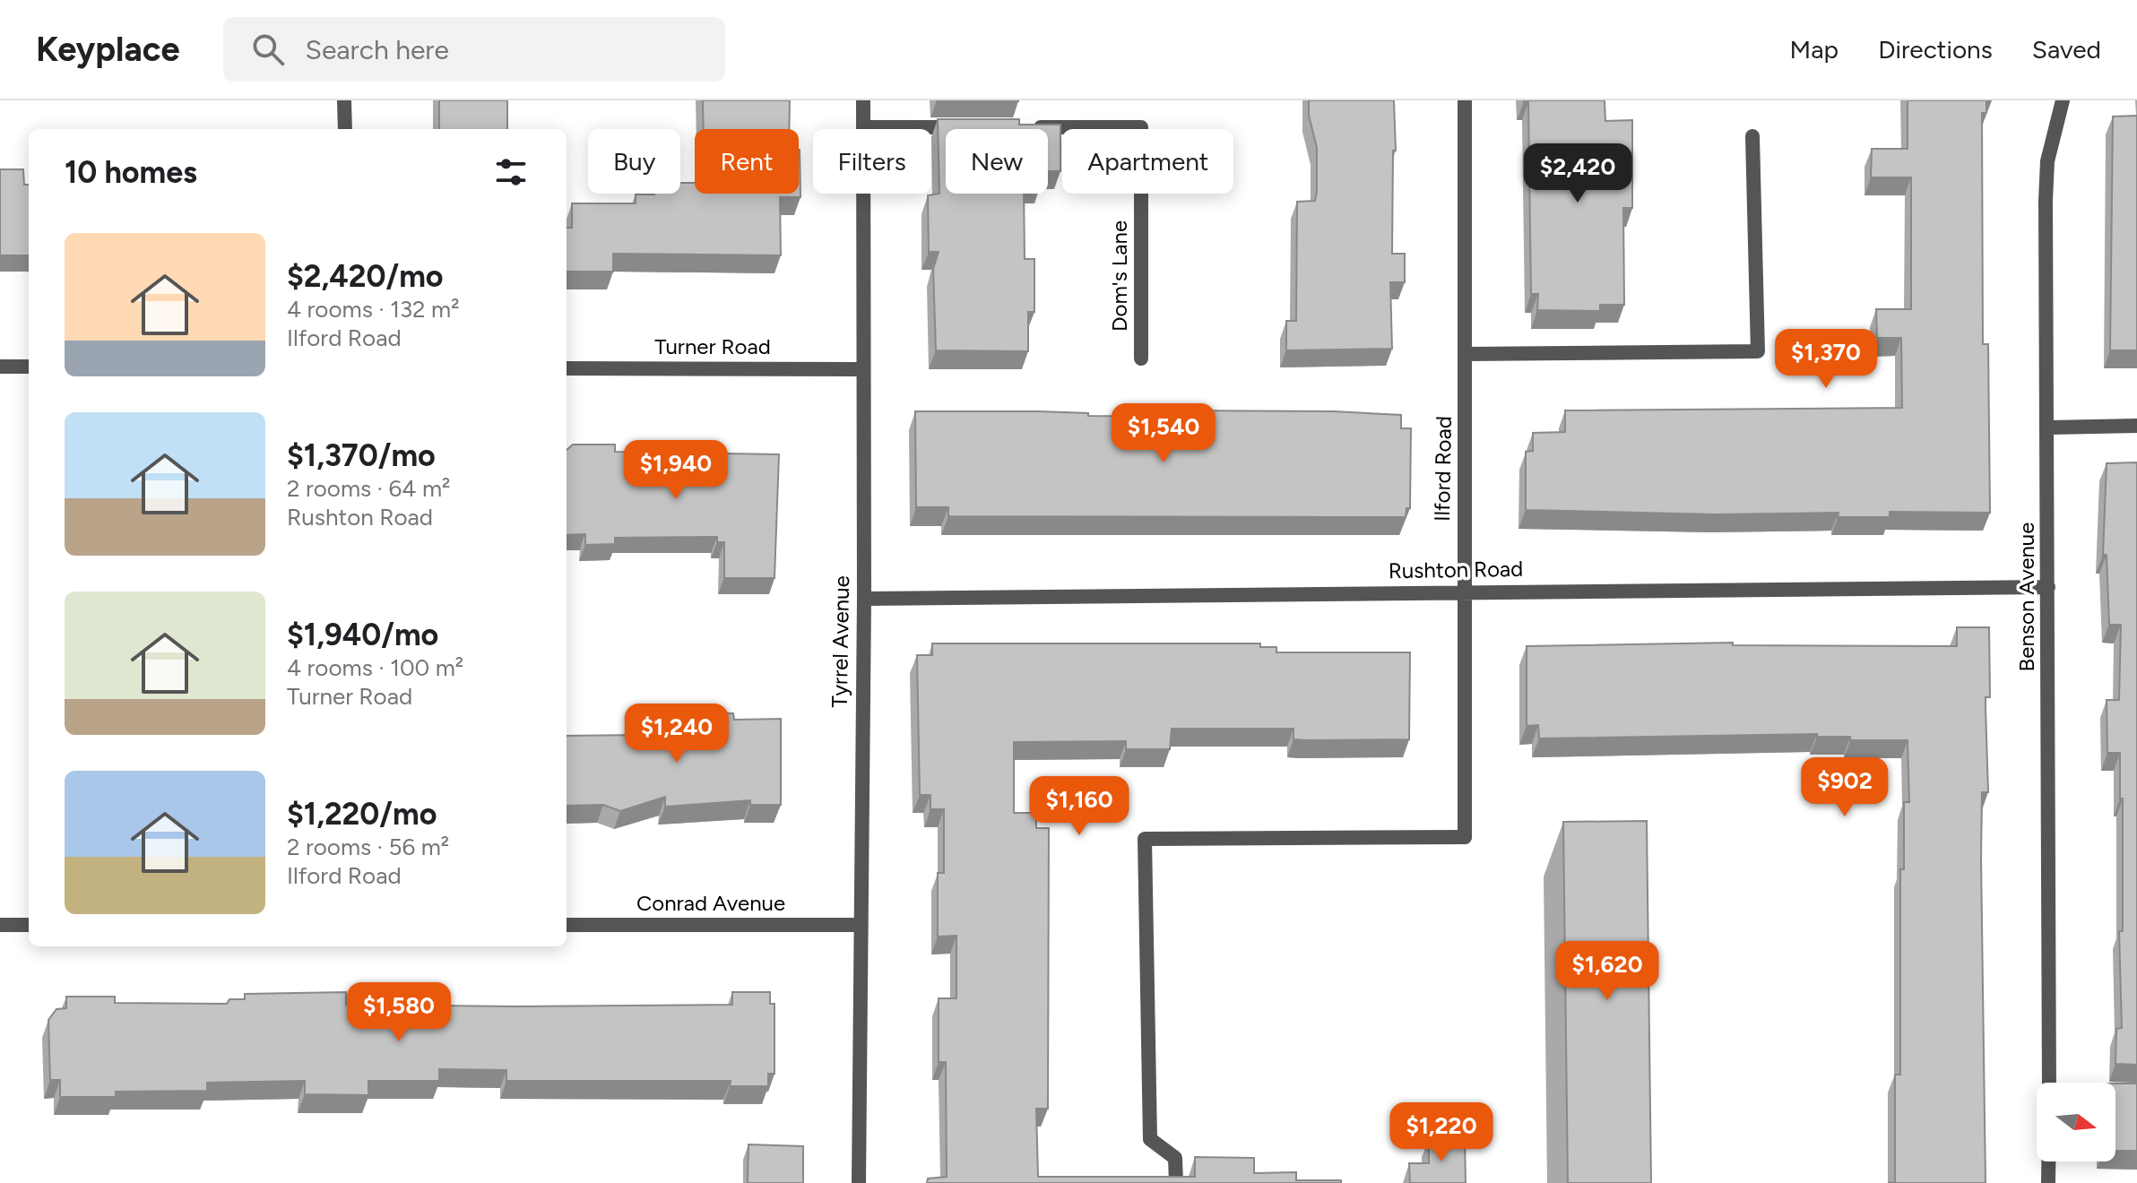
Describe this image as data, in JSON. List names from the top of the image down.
{
  "streets": {
    "street": [
      "Dom's Lane",
      "Turner Road",
      "Ilford Road",
      "Rushton Road",
      "Benson Avenue",
      "Tyrrel Avenue",
      "Conrad Avenue"
    ]
  },
  "crossings": [
    ["Turner Road", "Tyrrel Avenue"],
    ["Ilford Road", "Rushton Road"],
    ["Rushton Road", "Benson Avenue"],
    ["Rushton Road", "Tyrrel Avenue"],
    ["Tyrrel Avenue", "Conrad Avenue"]
  ],
  "north": "right",
  "page": {
    "header": "Keyplace",
    "search": "Search here",
    "nav": ["Map", "Directions", "Saved"],
    "chip": [
      "Buy",
      "Rent",
      "Filters",
      "New",
      "Apartment"
    ],
    "heading": "10 homes",
    "price": [
      "$2,420",
      "$1,370",
      "$1,540",
      "$1,940",
      "$1,240",
      "$902",
      "$1,160",
      "$1,620",
      "$1,580",
      "$1,220"
    ],
    "list": [
      {
        "name": "$2,420/mo",
        "note": "4 rooms · 132 m² · Ilford Road"
      },
      {
        "name": "$1,370/mo",
        "note": "2 rooms · 64 m² · Rushton Road"
      },
      {
        "name": "$1,940/mo",
        "note": "4 rooms · 100 m² · Turner Road"
      },
      {
        "name": "$1,220/mo",
        "note": "2 rooms · 56 m² · Ilford Road"
      }
    ]
  }
}
